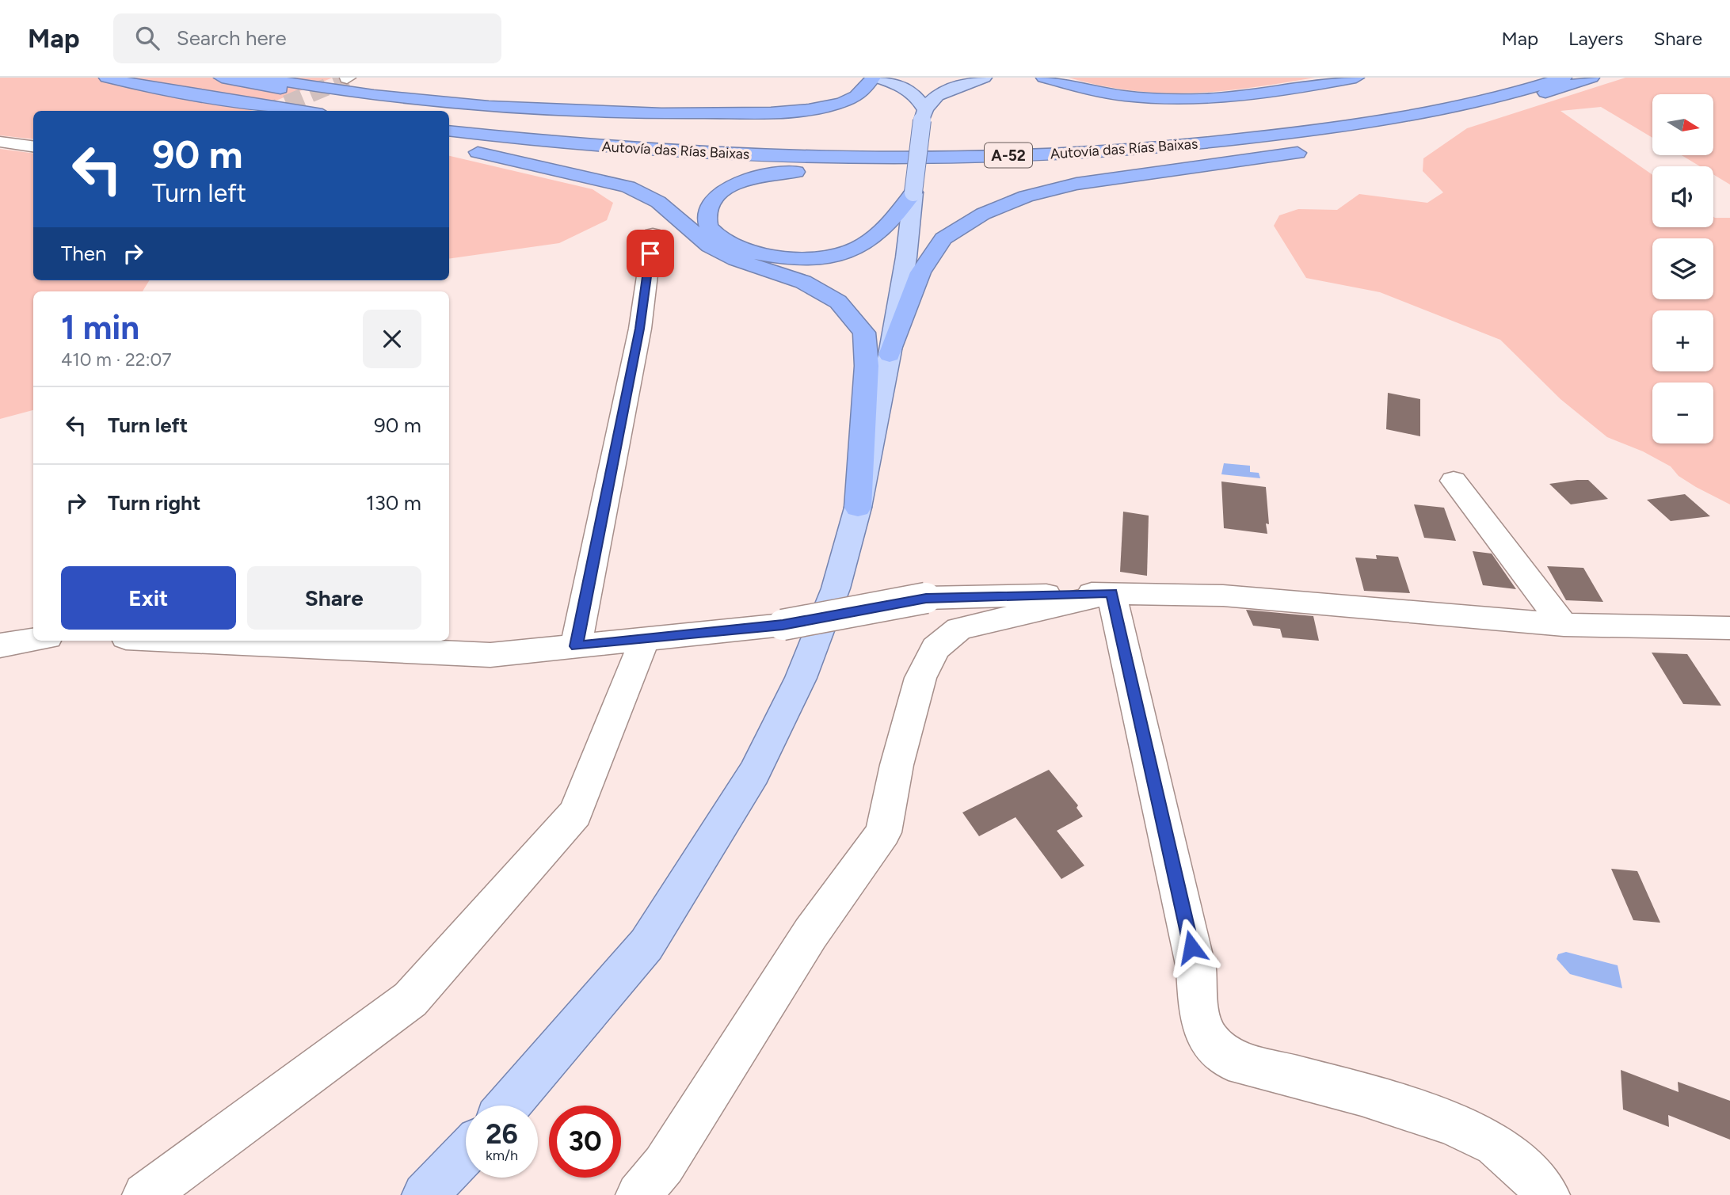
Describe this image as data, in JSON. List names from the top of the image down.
{
  "streets": {
    "highway": ["Autovía das Rías Baixas", "A-52"]
  },
  "north": "right",
  "page": {
    "header": "Map",
    "search": "Search here",
    "nav": ["Map", "Layers", "Share"],
    "map_buttons": ["+", "−"],
    "turn": ["90 m", "Turn left"],
    "then": "Then",
    "heading": ["1 min", "410 m · 22:07"],
    "list": [
      {
        "name": "Turn left",
        "value": "90 m"
      },
      {
        "name": "Turn right",
        "value": "130 m"
      }
    ],
    "buttons": ["Exit", "Share"],
    "speed": "26 km/h",
    "limit": "30"
  }
}
